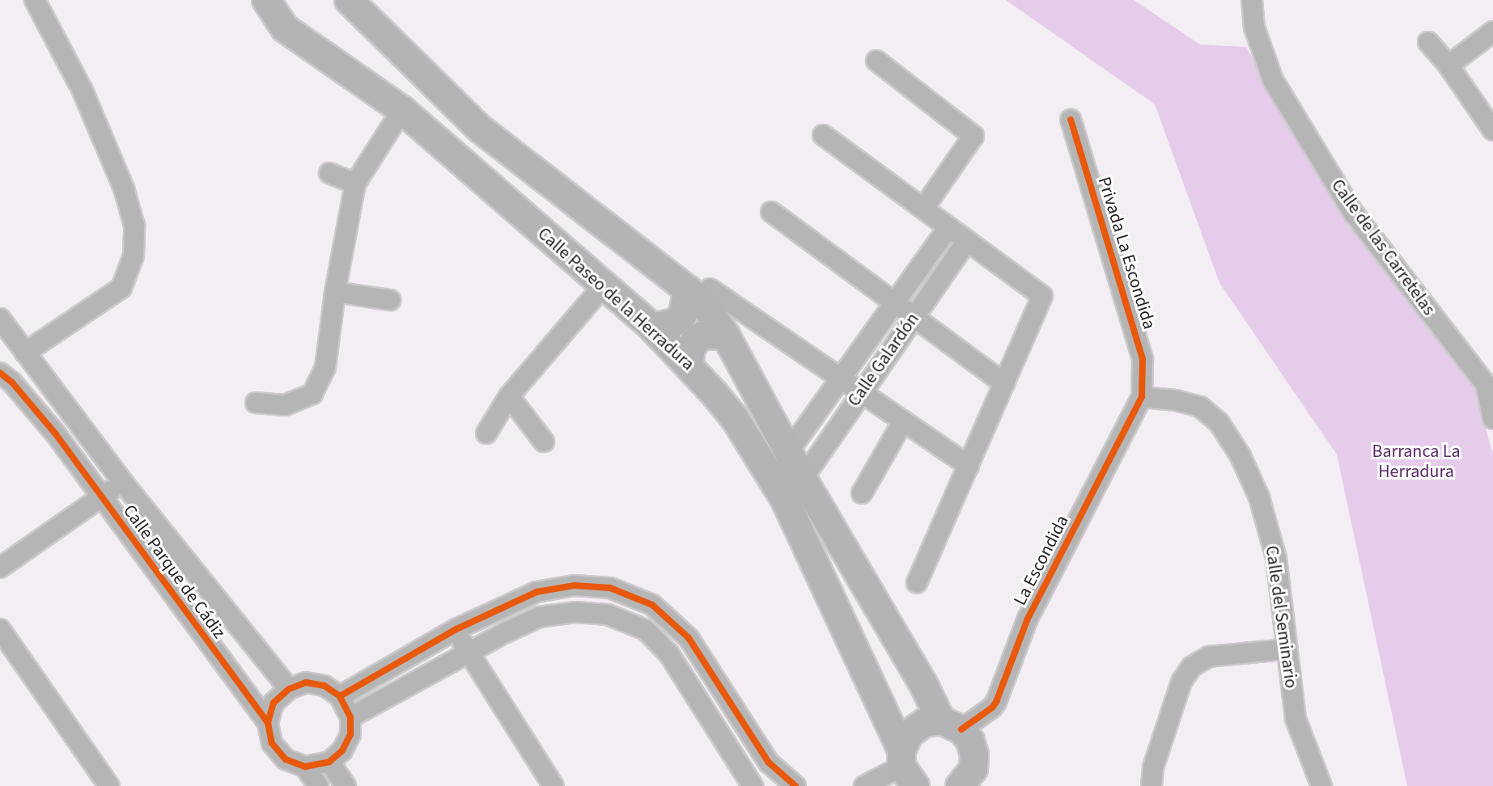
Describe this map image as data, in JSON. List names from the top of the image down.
{
  "streets": {
    "main road": ["Calle Paseo de la Herradura"],
    "street": [
      "Calle de las Carretelas",
      "Privada La Escondida",
      "Calle Galardón",
      "La Escondida",
      "Calle Parque de Cádiz",
      "Calle del Seminario"
    ]
  },
  "crossings": [
    ["Privada La Escondida", "La Escondida"],
    ["Privada La Escondida", "Calle del Seminario"],
    ["La Escondida", "Calle del Seminario"]
  ],
  "parks": ["Barranca La Herradura"]
}
